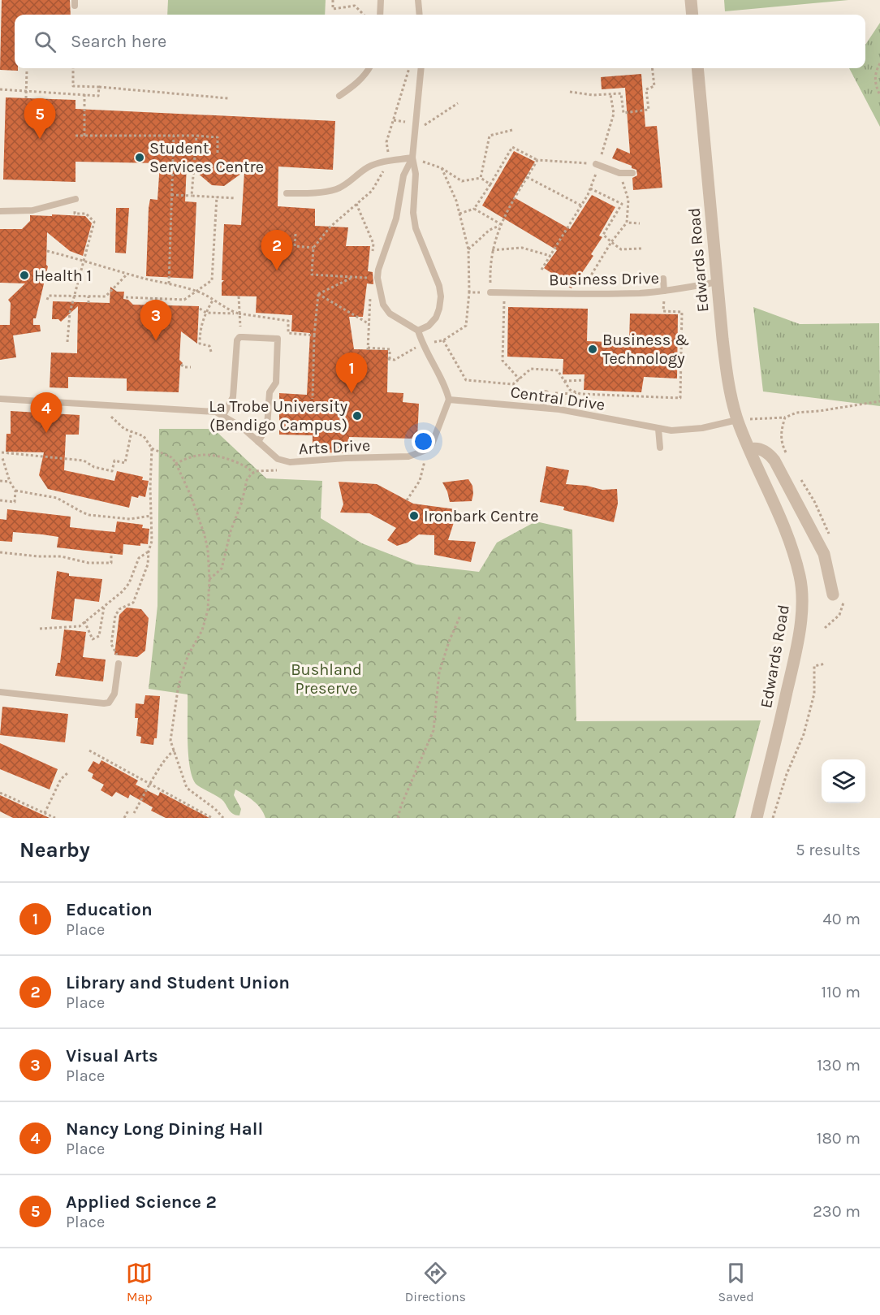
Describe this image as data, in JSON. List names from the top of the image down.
{
  "streets": {
    "street": ["Edwards Road"],
    "lane": ["Business Drive", "Central Drive", "Arts Drive"]
  },
  "crossings": [
    ["Edwards Road", "Business Drive"],
    ["Edwards Road", "Central Drive"]
  ],
  "parks": ["Bushland Preserve"],
  "places": [
    "Student Services Centre",
    "Health 1",
    "Business & Technology",
    "La Trobe University (Bendigo Campus)",
    "Ironbark Centre"
  ],
  "page": {
    "search": "Search here",
    "pins": [
      "5",
      "2",
      "3",
      "1",
      "4"
    ],
    "heading": ["Nearby", "5 results"],
    "list": [
      {
        "mark": "1",
        "name": "Education",
        "note": "Place",
        "value": "40 m"
      },
      {
        "mark": "2",
        "name": "Library and Student Union",
        "note": "Place",
        "value": "110 m"
      },
      {
        "mark": "3",
        "name": "Visual Arts",
        "note": "Place",
        "value": "130 m"
      },
      {
        "mark": "4",
        "name": "Nancy Long Dining Hall",
        "note": "Place",
        "value": "180 m"
      },
      {
        "mark": "5",
        "name": "Applied Science 2",
        "note": "Place",
        "value": "230 m"
      }
    ],
    "nav": ["Map", "Directions", "Saved"]
  }
}
